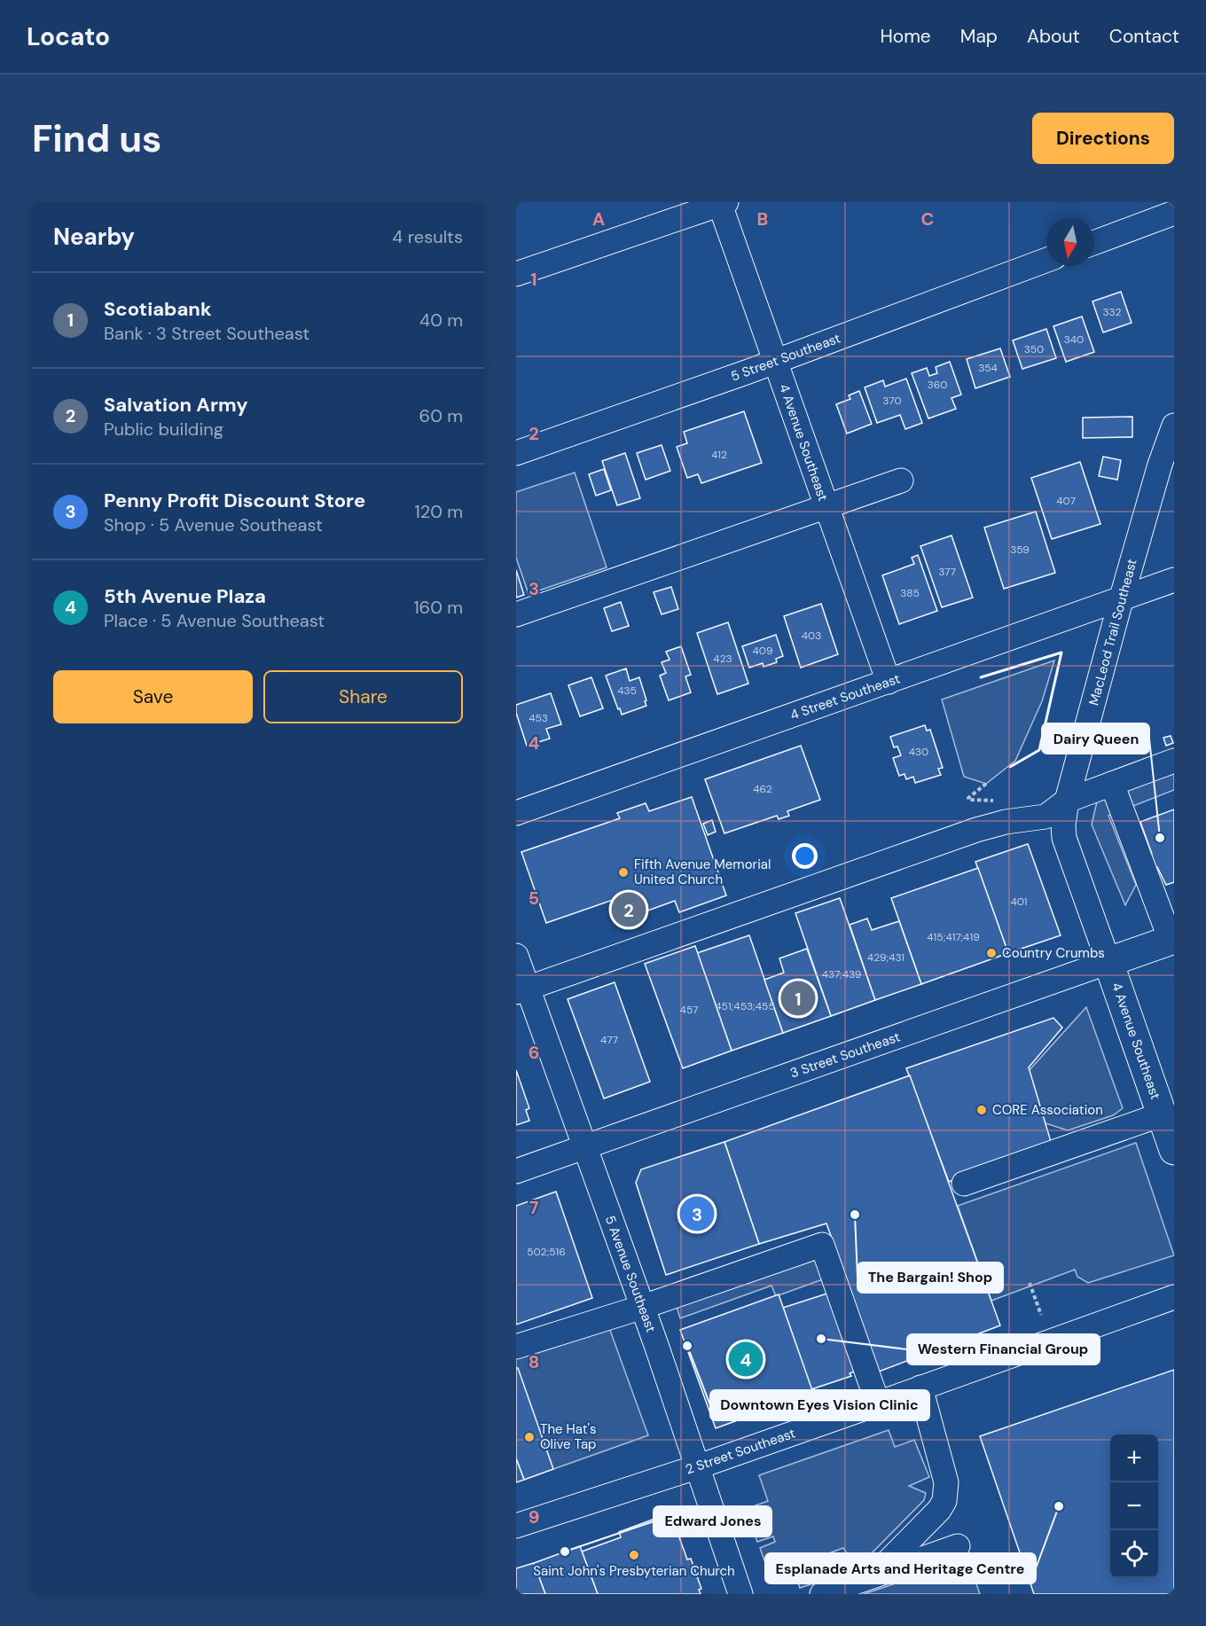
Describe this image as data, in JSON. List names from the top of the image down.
{
  "streets": {
    "main road": ["4 Avenue Southeast", "3 Street Southeast"],
    "street": [
      "5 Street Southeast",
      "MacLeod Trail Southeast",
      "4 Street Southeast",
      "5 Avenue Southeast",
      "2 Street Southeast"
    ]
  },
  "crossings": [
    ["5 Street Southeast", "4 Avenue Southeast"],
    ["4 Avenue Southeast", "MacLeod Trail Southeast"],
    ["4 Avenue Southeast", "4 Street Southeast"],
    ["4 Avenue Southeast", "3 Street Southeast"],
    ["MacLeod Trail Southeast", "4 Street Southeast"],
    ["MacLeod Trail Southeast", "3 Street Southeast"],
    ["3 Street Southeast", "5 Avenue Southeast"],
    ["5 Avenue Southeast", "2 Street Southeast"]
  ],
  "places": [
    "Dairy Queen",
    "Fifth Avenue Memorial United Church",
    "Country Crumbs",
    "CORE Association",
    "The Bargain! Shop",
    "Western Financial Group",
    "Downtown Eyes Vision Clinic",
    "The Hat's Olive Tap",
    "Esplanade Arts and Heritage Centre",
    "Edward Jones",
    "Saint John's Presbyterian Church"
  ],
  "house_numbers": [
    "332",
    "340",
    "350",
    "354",
    "360",
    "370",
    "412",
    "407",
    "359",
    "377",
    "385",
    "403",
    "409",
    "423",
    "435",
    "453",
    "430",
    "462",
    "401",
    "415;417;419",
    "429;431",
    "437;439",
    "451;453;455",
    "457",
    "477",
    "502;516"
  ],
  "north": "bottom",
  "page": {
    "header": "Locato",
    "nav": [
      "Home",
      "Map",
      "About",
      "Contact"
    ],
    "buttons": [
      "Directions",
      ["Save", "Share"]
    ],
    "title": "Find us",
    "heading": ["Nearby", "4 results"],
    "list": [
      {
        "mark": "1",
        "name": "Scotiabank",
        "note": "Bank · 3 Street Southeast",
        "value": "40 m"
      },
      {
        "mark": "2",
        "name": "Salvation Army",
        "note": "Public building",
        "value": "60 m"
      },
      {
        "mark": "3",
        "name": "Penny Profit Discount Store",
        "note": "Shop · 5 Avenue Southeast",
        "value": "120 m"
      },
      {
        "mark": "4",
        "name": "5th Avenue Plaza",
        "note": "Place · 5 Avenue Southeast",
        "value": "160 m"
      }
    ],
    "pins": [
      "2",
      "1",
      "3",
      "4"
    ],
    "map_buttons": ["+", "−"]
  },
  "grid": {
    "columns": ["A", "B", "C"],
    "rows": [
      "1",
      "2",
      "3",
      "4",
      "5",
      "6",
      "7",
      "8",
      "9"
    ]
  }
}
